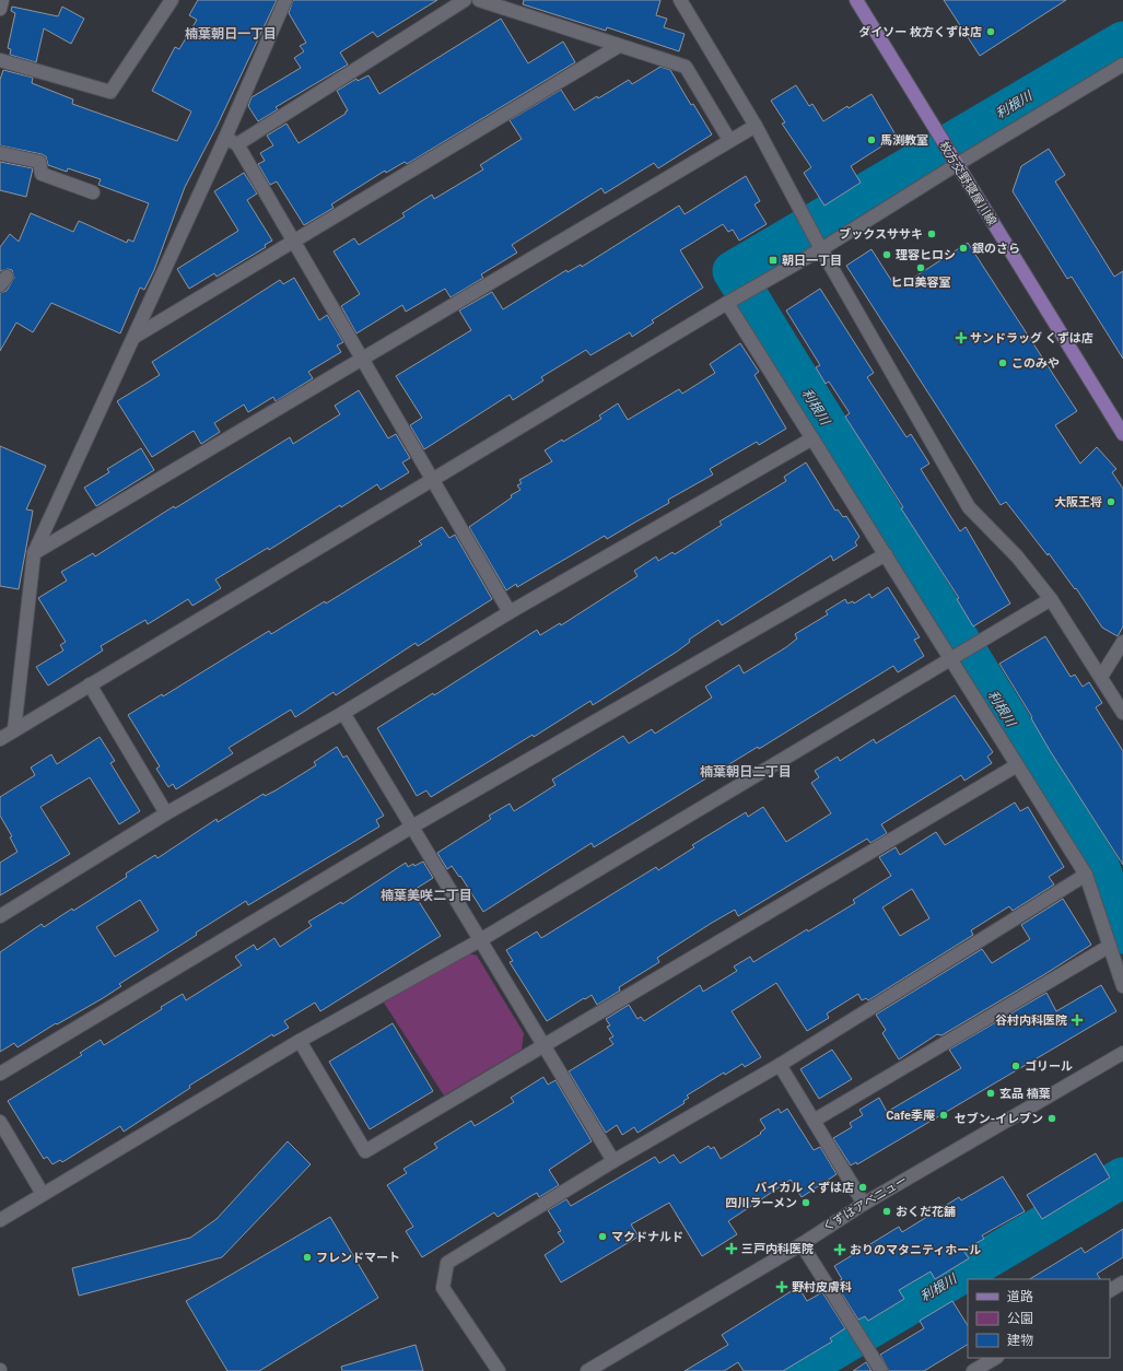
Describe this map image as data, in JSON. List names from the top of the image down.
{
  "streets": {
    "main road": ["枚方交野寝屋川線"],
    "street": ["くずはアベニュー"]
  },
  "districts": ["楠葉朝日一丁目", "楠葉朝日二丁目", "楠葉美咲二丁目"],
  "water": ["利根川"],
  "places": {
    "other": [
      "ダイソー 枚方くずは店",
      "馬渕教室",
      "ブックスササキ",
      "銀のさら",
      "理容ヒロシ",
      "ヒロ美容室",
      "このみや",
      "大阪王将",
      "ゴリール",
      "玄品 楠葉",
      "Cafe季庵",
      "セブン-イレブン",
      "バイカル くずは店",
      "四川ラーメン",
      "おくだ花舗",
      "マクドナルド",
      "フレンドマート"
    ],
    "transit": ["朝日一丁目"],
    "health": [
      "サンドラッグ くずは店",
      "谷村内科医院",
      "三戸内科医院",
      "おりのマタニティホール",
      "野村皮膚科"
    ]
  },
  "legend": ["道路", "公園", "建物"]
}
